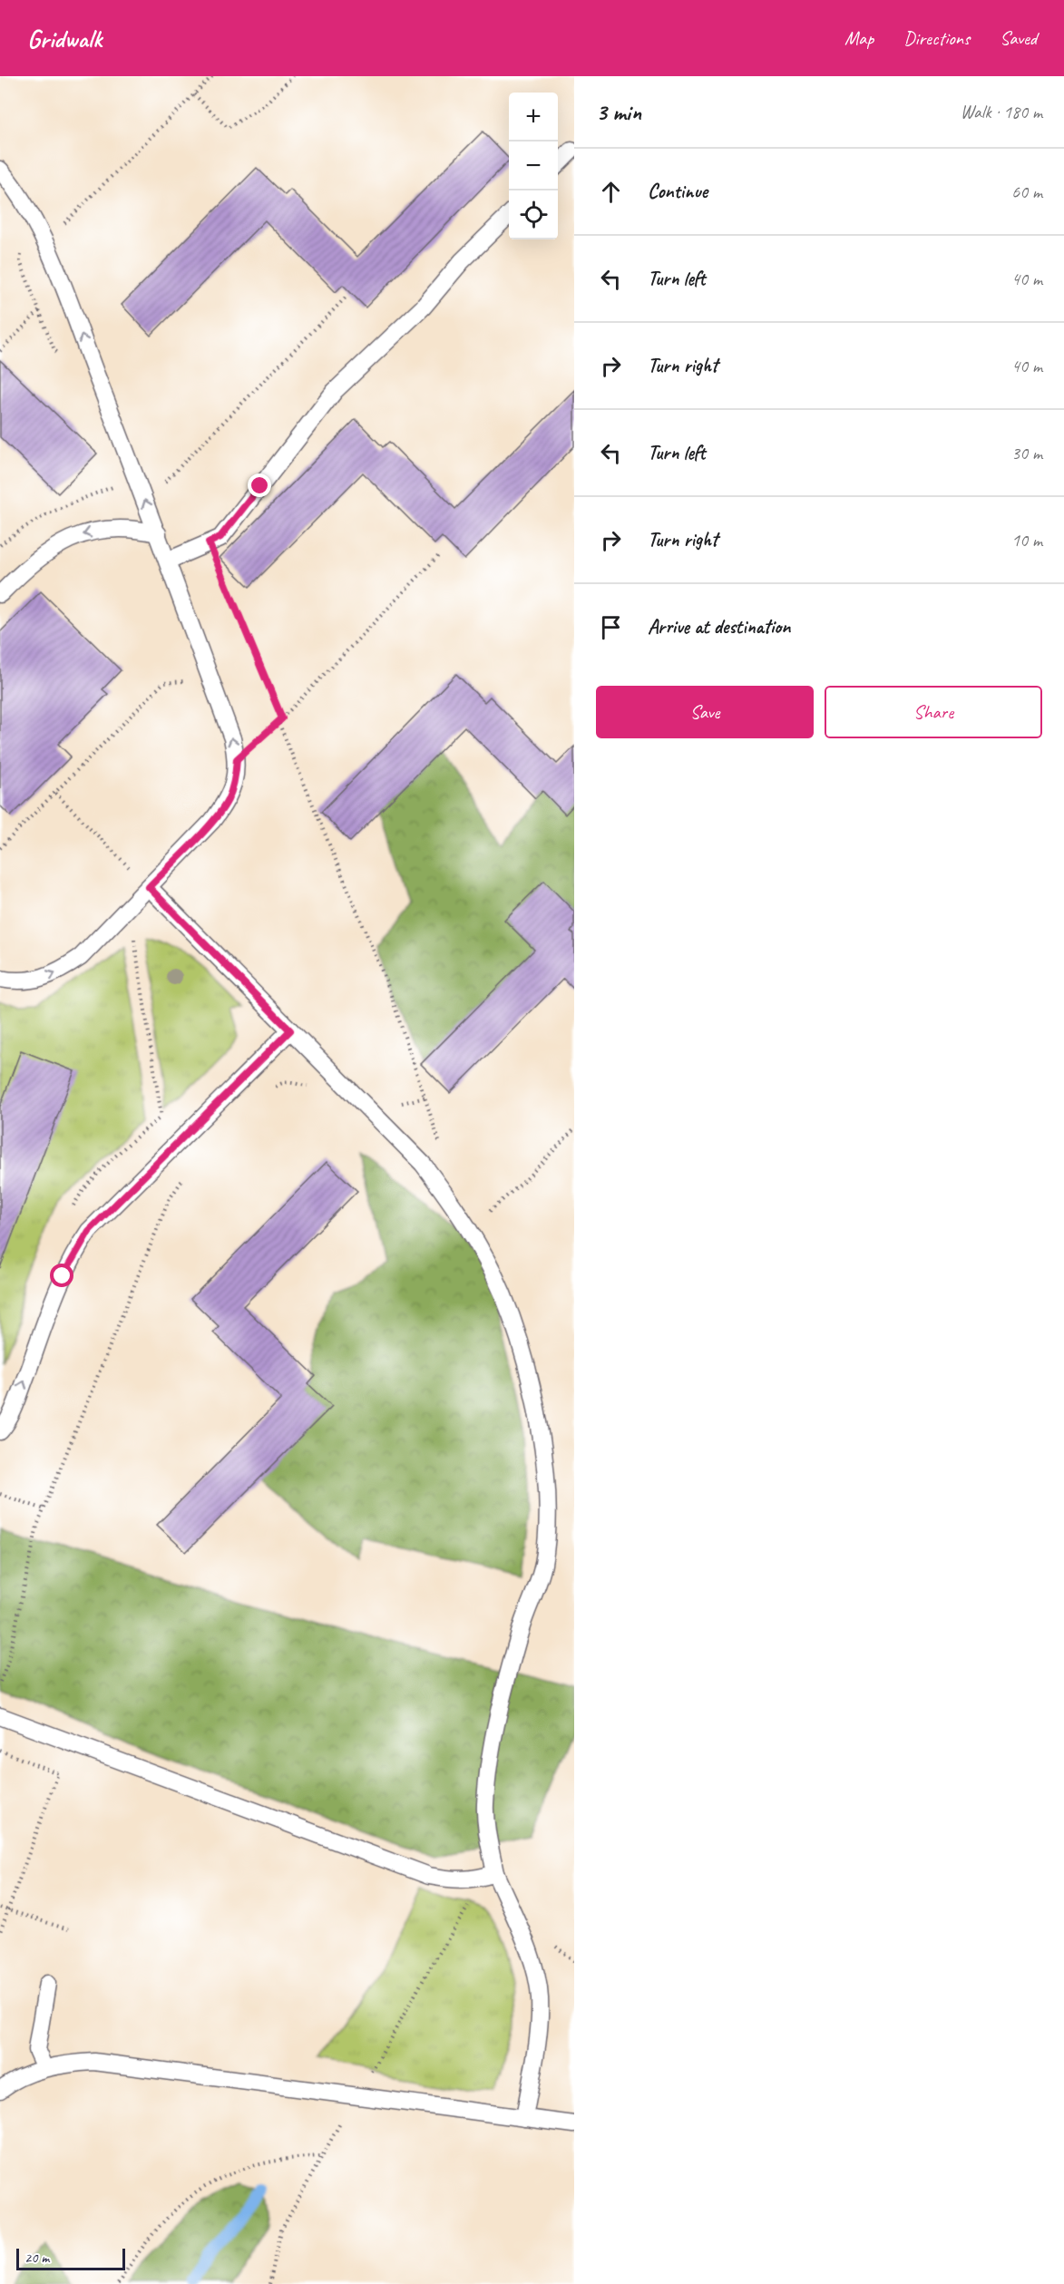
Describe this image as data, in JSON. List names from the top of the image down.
{
  "scale_bar": "20 m",
  "page": {
    "header": "Gridwalk",
    "nav": ["Map", "Directions", "Saved"],
    "heading": ["3 min", "Walk · 180 m"],
    "map_buttons": ["+", "−"],
    "list": [
      ["Continue", "60 m"],
      ["Turn left", "40 m"],
      ["Turn right", "40 m"],
      ["Turn left", "30 m"],
      ["Turn right", "10 m"],
      "Arrive at destination"
    ],
    "buttons": ["Save", "Share"],
    "scale": "20 m"
  }
}
